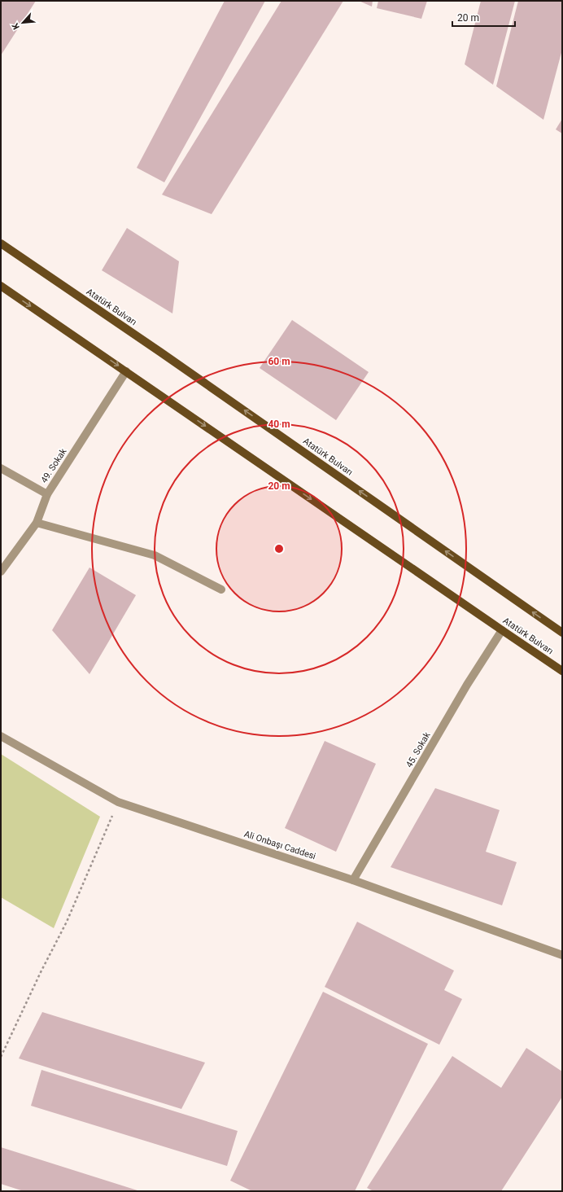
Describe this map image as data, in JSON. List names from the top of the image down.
{
  "streets": {
    "main road": ["Atatürk Bulvarı"],
    "street": ["49. Sokak", "45. Sokak", "Ali Onbaşı Caddesi"]
  },
  "crossings": [
    ["Atatürk Bulvarı", "49. Sokak"],
    ["Atatürk Bulvarı", "45. Sokak"],
    ["45. Sokak", "Ali Onbaşı Caddesi"]
  ],
  "scale_bar": "20 m",
  "north": "bottom left",
  "rings": ["60 m", "40 m", "20 m"]
}
